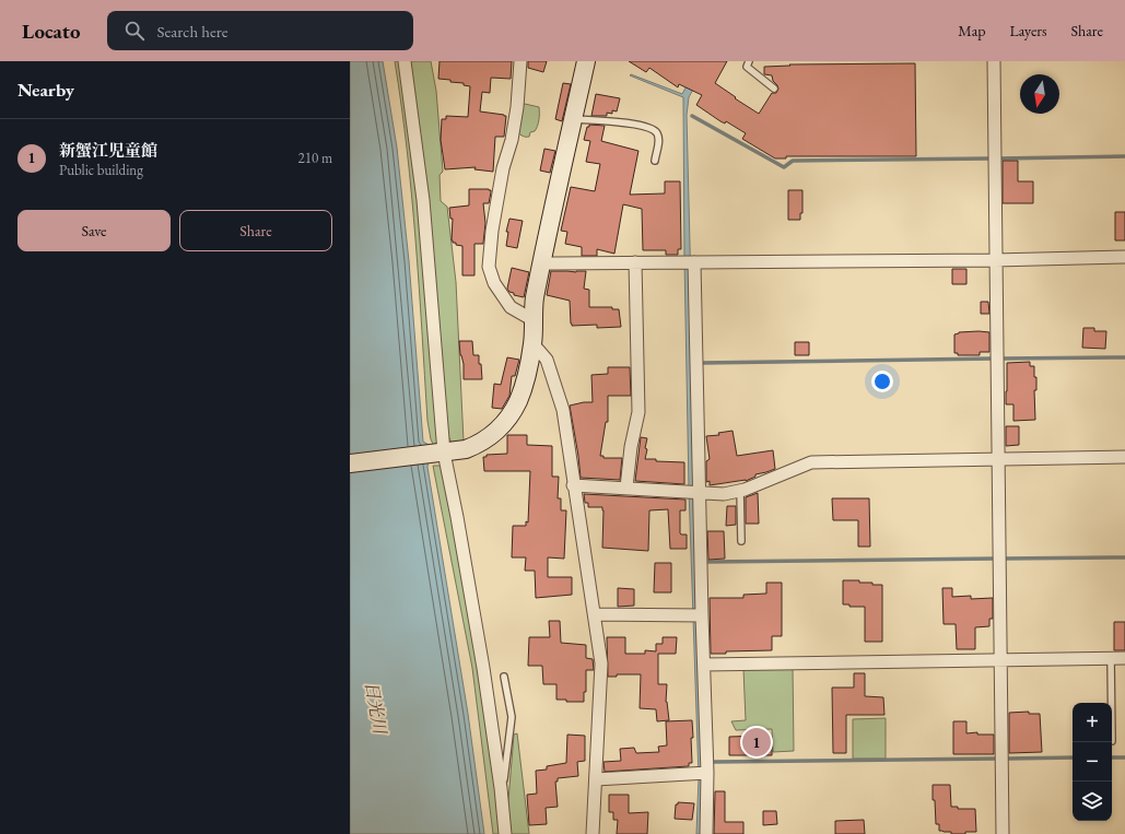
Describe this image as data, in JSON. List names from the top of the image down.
{
  "water": ["日光川"],
  "north": "bottom",
  "page": {
    "header": "Locato",
    "search": "Search here",
    "nav": ["Map", "Layers", "Share"],
    "heading": "Nearby",
    "list": [
      {
        "mark": "1",
        "name": "新蟹江児童館",
        "note": "Public building",
        "value": "210 m"
      }
    ],
    "buttons": ["Save", "Share"],
    "map_buttons": ["+", "−"],
    "pins": "1"
  }
}
